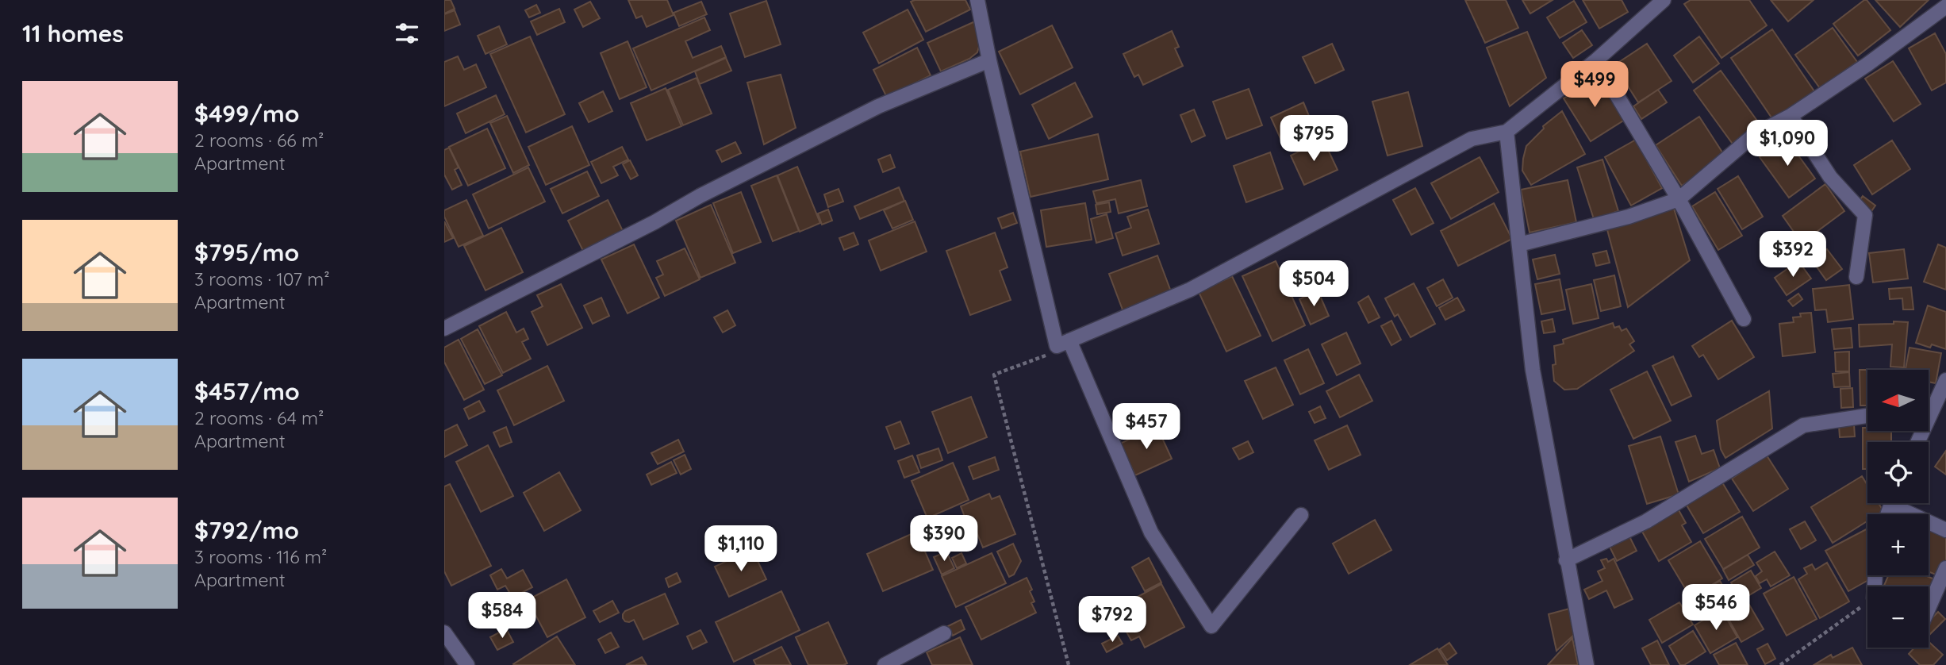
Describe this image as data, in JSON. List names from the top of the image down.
{
  "north": "left",
  "page": {
    "heading": "11 homes",
    "price": [
      "$499",
      "$795",
      "$1,090",
      "$392",
      "$504",
      "$457",
      "$390",
      "$1,110",
      "$546",
      "$584",
      "$792"
    ],
    "list": [
      {
        "name": "$499/mo",
        "note": "2 rooms · 66 m² · Apartment"
      },
      {
        "name": "$795/mo",
        "note": "3 rooms · 107 m² · Apartment"
      },
      {
        "name": "$457/mo",
        "note": "2 rooms · 64 m² · Apartment"
      },
      {
        "name": "$792/mo",
        "note": "3 rooms · 116 m² · Apartment"
      }
    ],
    "map_buttons": ["+", "−"]
  }
}
